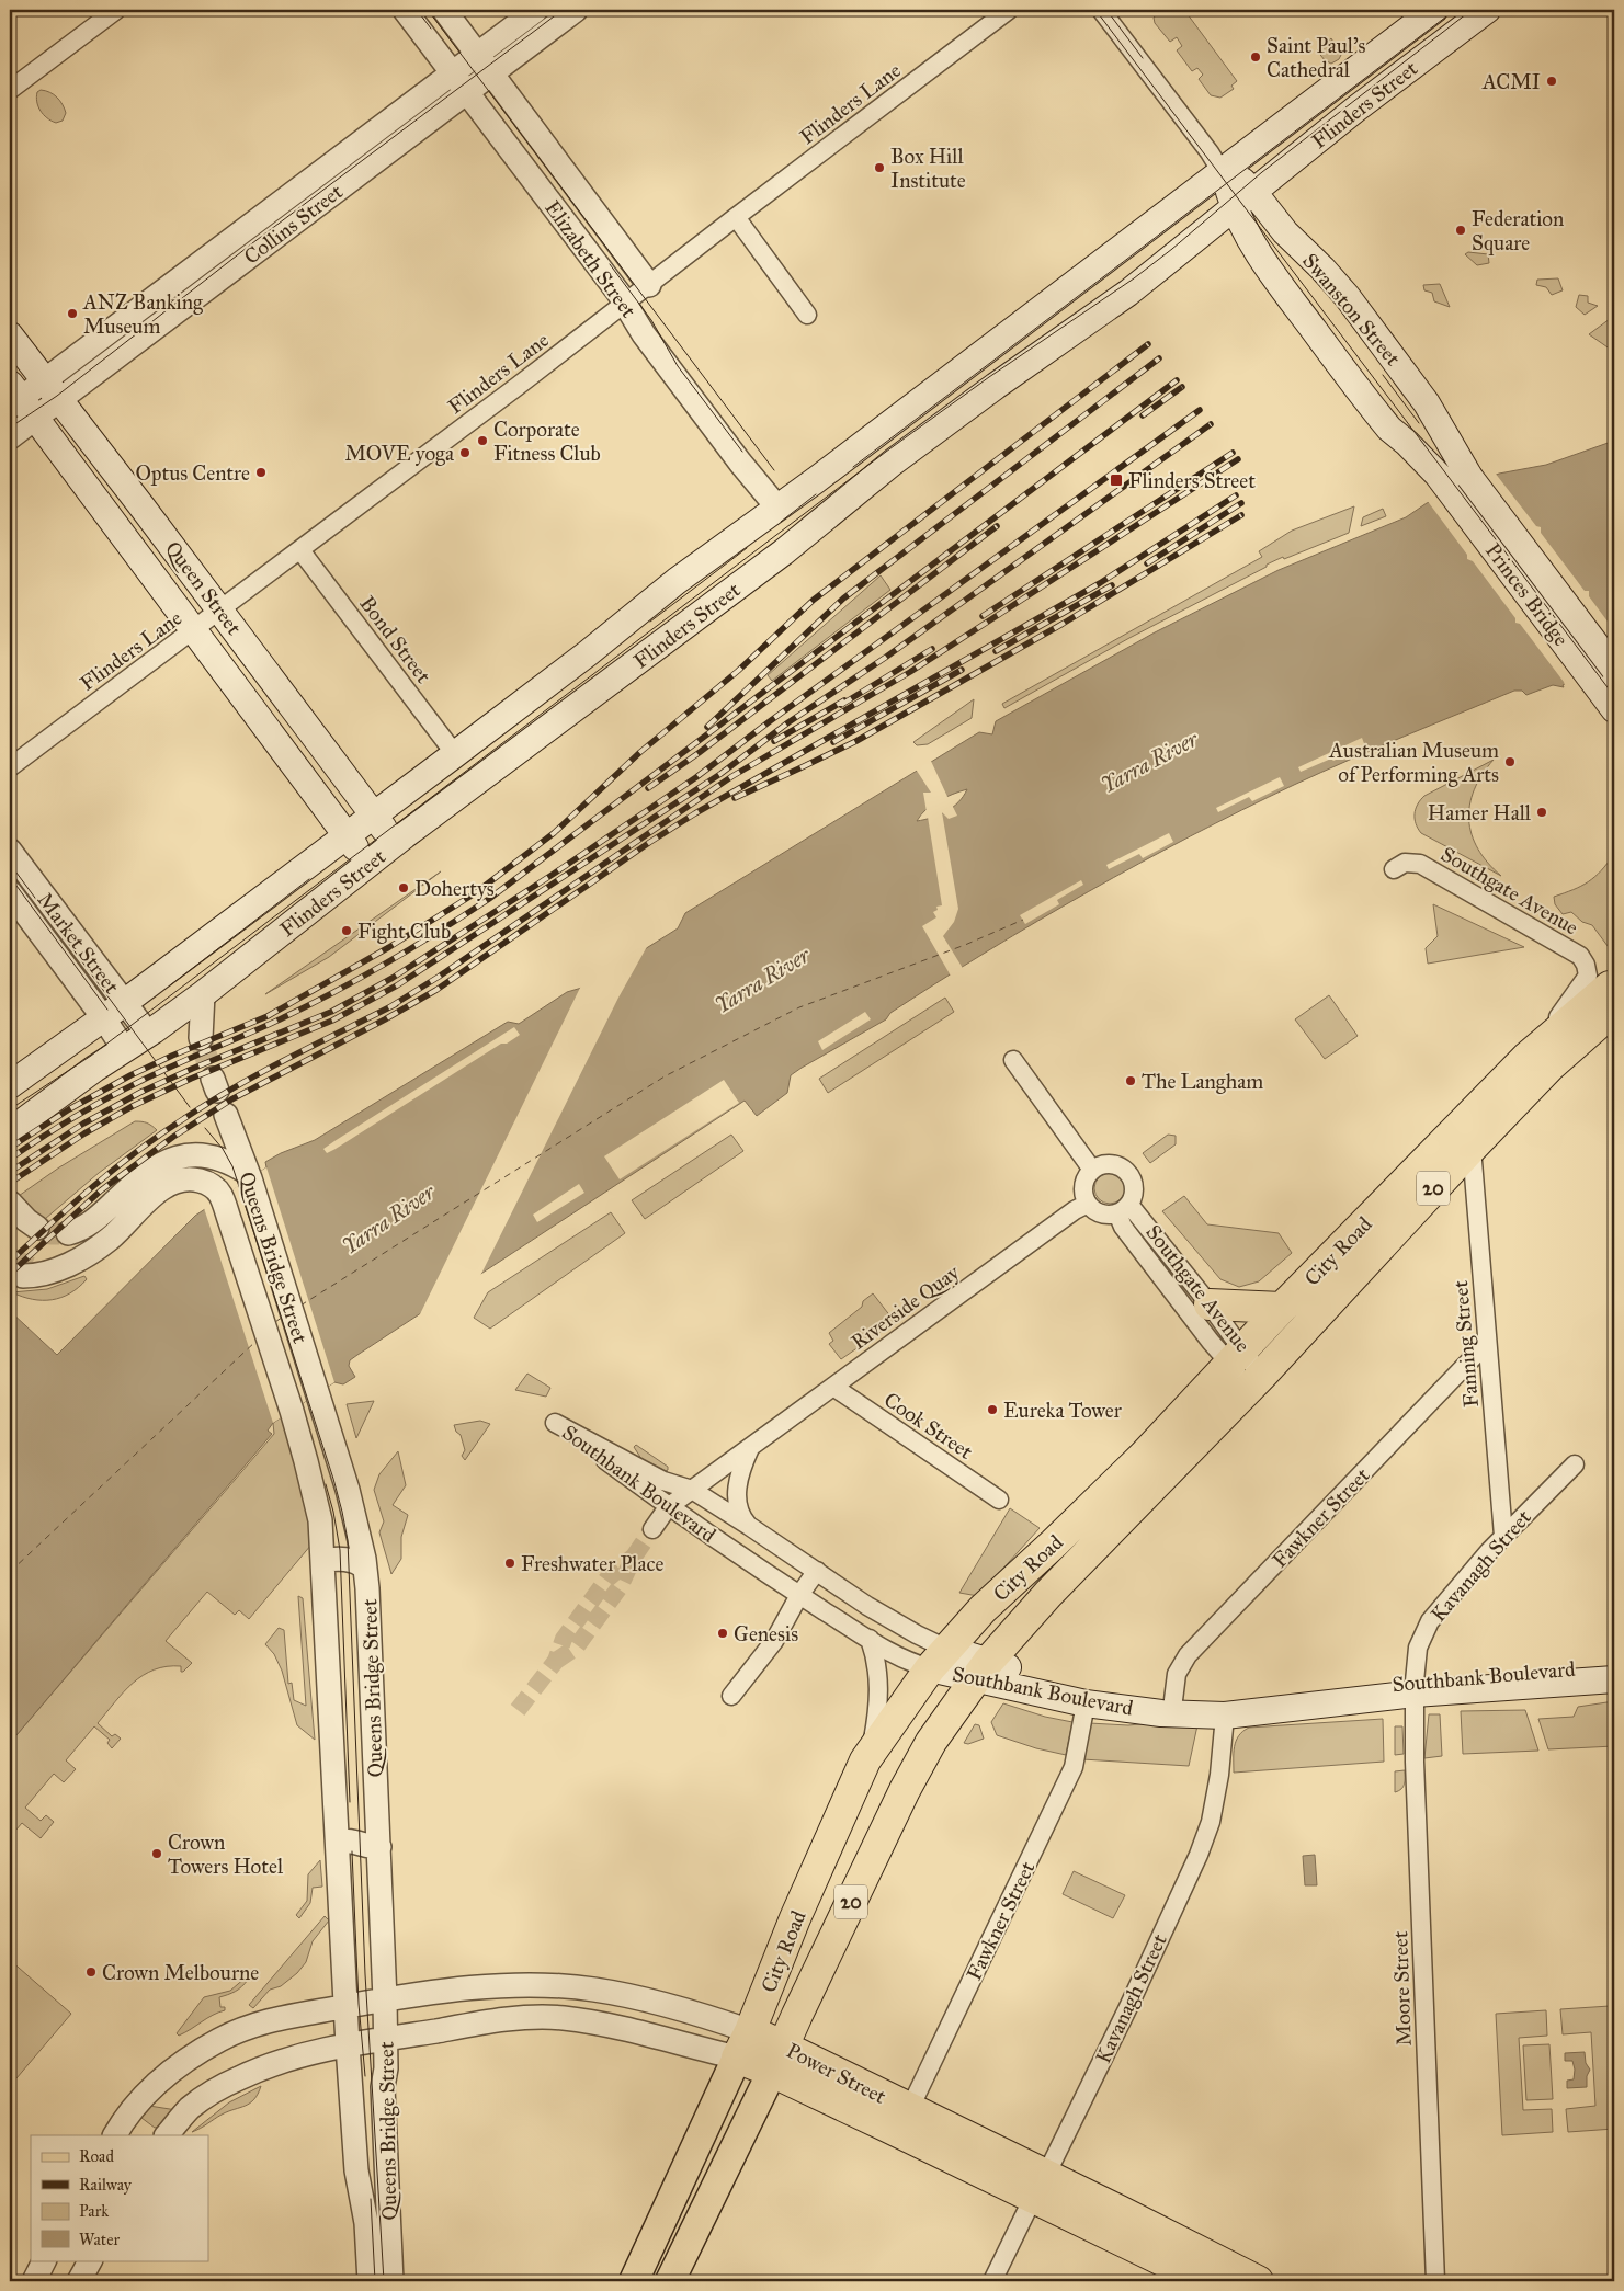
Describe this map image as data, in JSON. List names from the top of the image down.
{
  "streets": {
    "highway": ["20", "City Road", "Power Street"],
    "main road": [
      "Flinders Street",
      "Swanston Street",
      "Queen Street",
      "Princes Bridge",
      "Southbank Boulevard"
    ],
    "street": [
      "Flinders Lane",
      "Collins Street",
      "Elizabeth Street",
      "Bond Street",
      "Southgate Avenue",
      "Market Street",
      "Queens Bridge Street",
      "Riverside Quay",
      "Fanning Street",
      "Cook Street",
      "Fawkner Street",
      "Kavanagh Street",
      "Moore Street"
    ]
  },
  "crossings": [
    ["Flinders Lane", "Elizabeth Street"],
    ["Flinders Lane", "Queen Street"],
    ["Flinders Lane", "Bond Street"],
    ["Flinders Street", "Elizabeth Street"],
    ["Flinders Street", "Swanston Street"],
    ["Flinders Street", "Queen Street"],
    ["Flinders Street", "Bond Street"],
    ["Flinders Street", "Market Street"],
    ["Collins Street", "Elizabeth Street"],
    ["Collins Street", "Queen Street"],
    ["Swanston Street", "Princes Bridge"],
    ["Southgate Avenue", "City Road"],
    ["Southgate Avenue", "Riverside Quay"],
    ["City Road", "Fanning Street"],
    ["City Road", "Southbank Boulevard"],
    ["City Road", "Power Street"],
    ["Queens Bridge Street", "Power Street"],
    ["Riverside Quay", "Cook Street"],
    ["Riverside Quay", "Southbank Boulevard"],
    ["Fanning Street", "Fawkner Street"],
    ["Fanning Street", "Kavanagh Street"],
    ["Southbank Boulevard", "Fawkner Street"],
    ["Southbank Boulevard", "Kavanagh Street"],
    ["Southbank Boulevard", "Moore Street"],
    ["Fawkner Street", "Power Street"],
    ["Kavanagh Street", "Moore Street"],
    ["Kavanagh Street", "Power Street"]
  ],
  "water": ["Yarra River"],
  "places": {
    "other": [
      "Saint Paul's Cathedral",
      "ACMI",
      "Box Hill Institute",
      "Federation Square",
      "ANZ Banking Museum",
      "Corporate Fitness Club",
      "MOVE yoga",
      "Optus Centre",
      "Australian Museum of Performing Arts",
      "Hamer Hall",
      "Dohertys",
      "Fight Club",
      "The Langham",
      "Eureka Tower",
      "Freshwater Place",
      "Genesis",
      "Crown Towers Hotel",
      "Crown Melbourne"
    ],
    "transit": ["Flinders Street"]
  },
  "legend": [
    "Road",
    "Railway",
    "Park",
    "Water"
  ]
}
